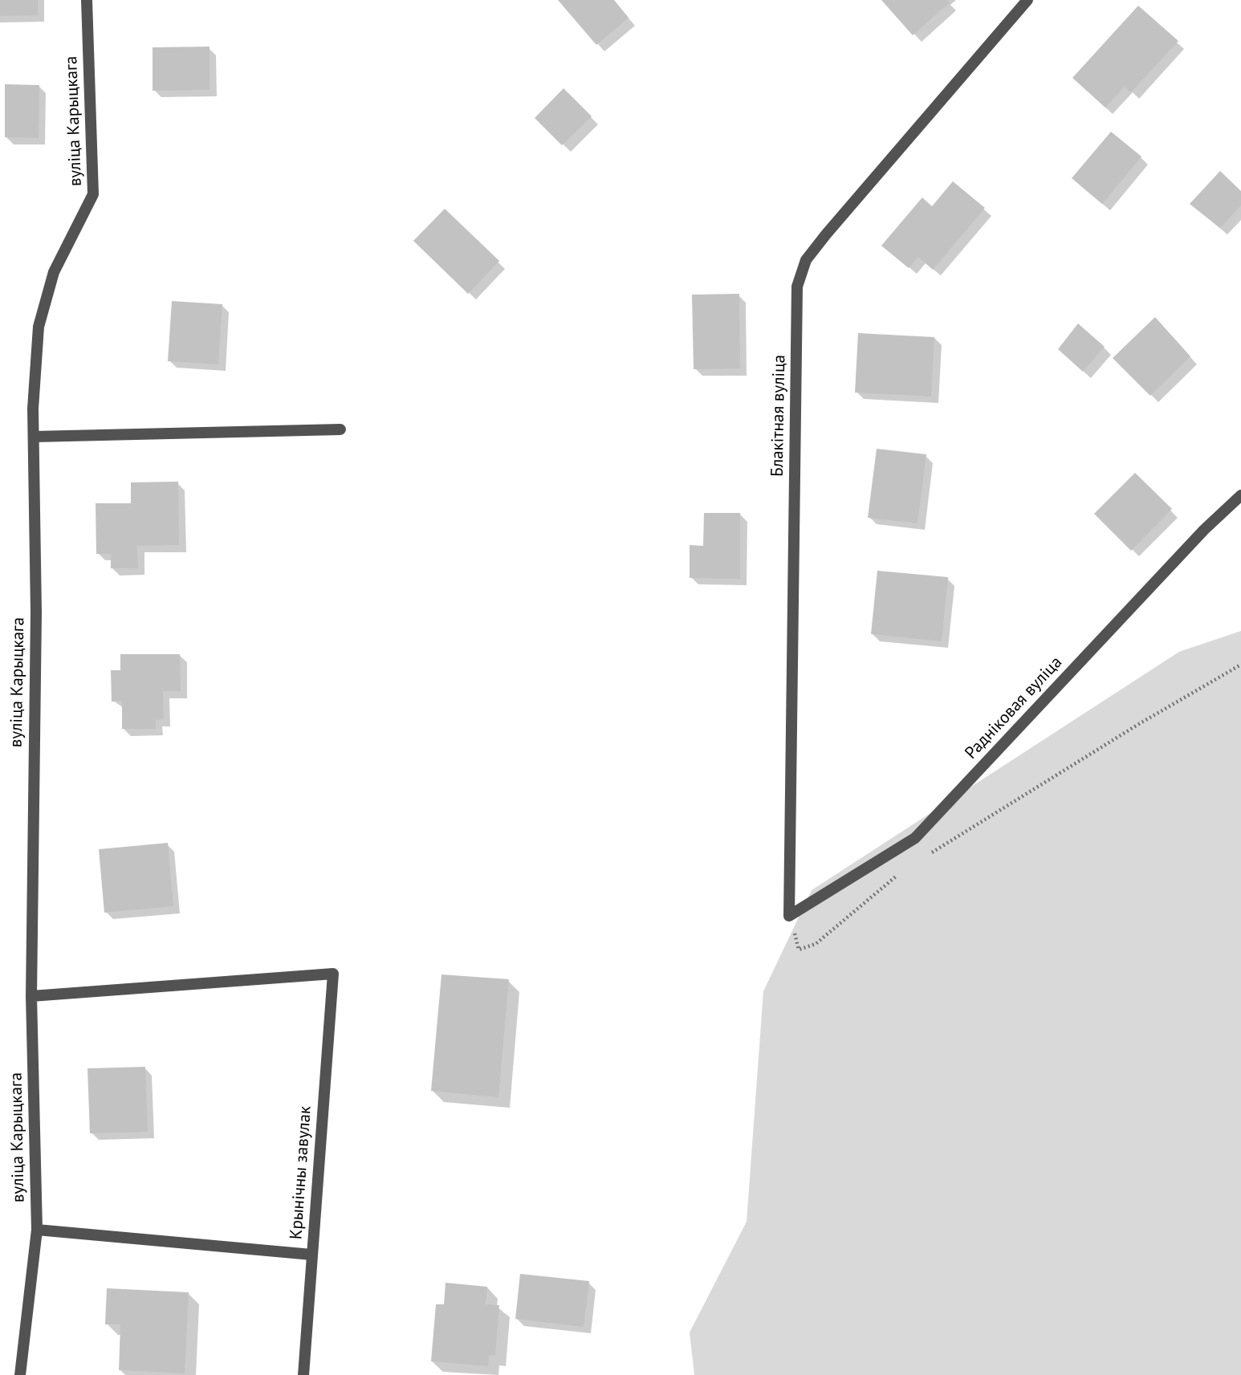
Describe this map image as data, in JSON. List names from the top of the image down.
{
  "streets": {
    "street": [
      "вуліца Карыцкага",
      "Блакітная вуліца",
      "Радніковая вуліца",
      "Крынічны завулак"
    ]
  },
  "crossings": [
    ["вуліца Карыцкага", "Крынічны завулак"],
    ["Блакітная вуліца", "Радніковая вуліца"]
  ]
}
